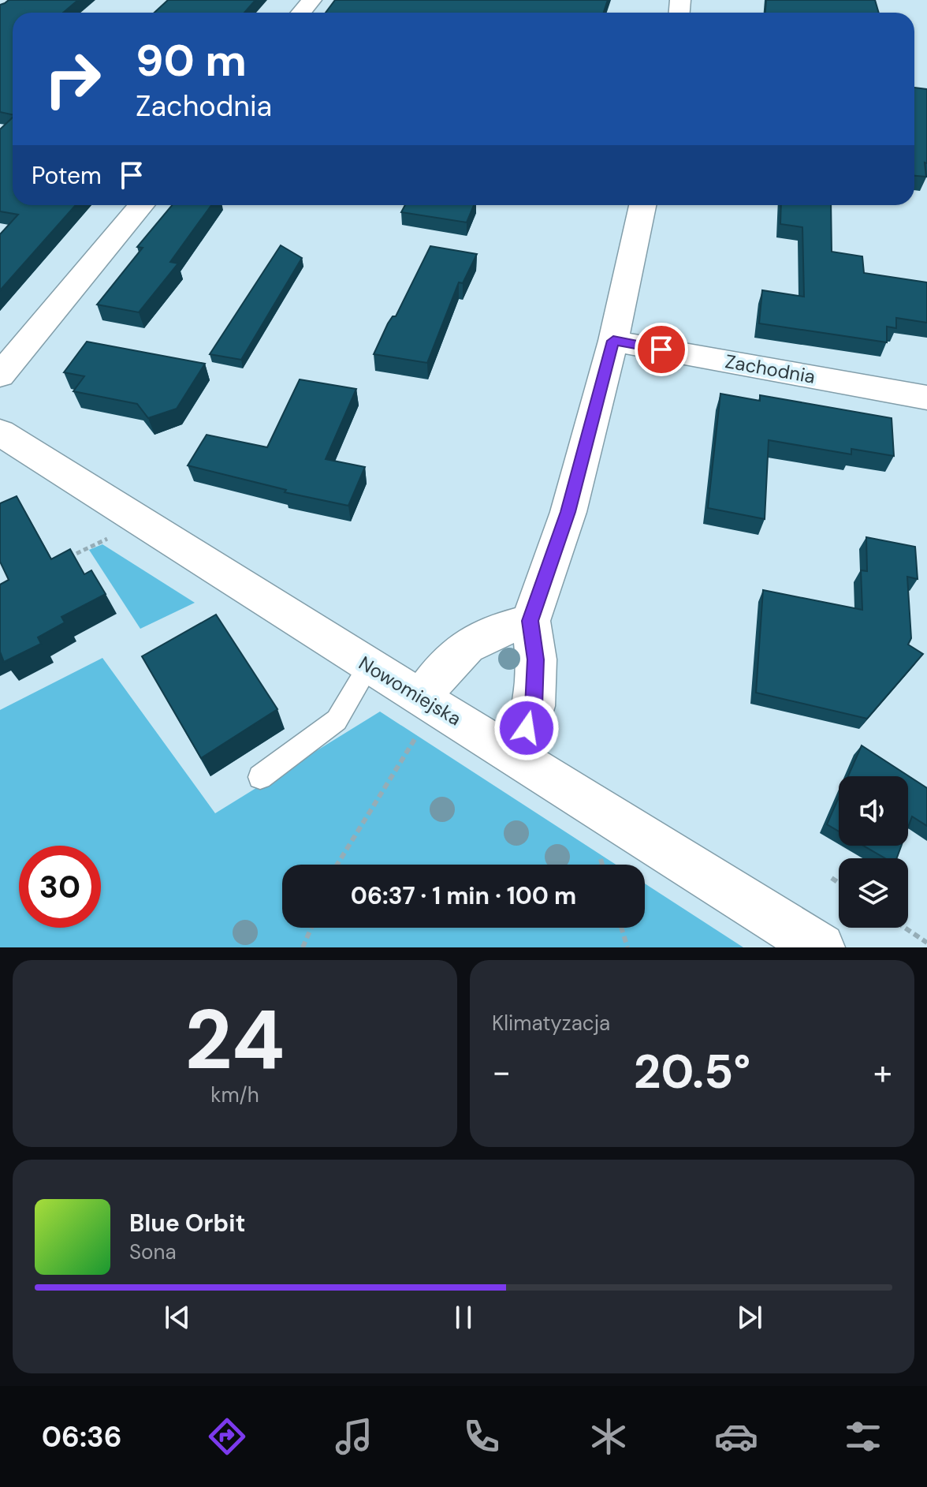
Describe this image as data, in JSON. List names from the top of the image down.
{
  "streets": {
    "street": ["Zachodnia", "Nowomiejska"]
  },
  "page": {
    "turn": ["90 m", "Zachodnia"],
    "then": "Potem",
    "limit": "30",
    "trip": "06:37 · 1 min · 100 m",
    "tile": [
      ["24", "km/h"],
      "Klimatyzacja"
    ],
    "heat": ["−", "20.5°", "+"],
    "song": ["Blue Orbit", "Sona"],
    "tabs": "06:36"
  }
}
